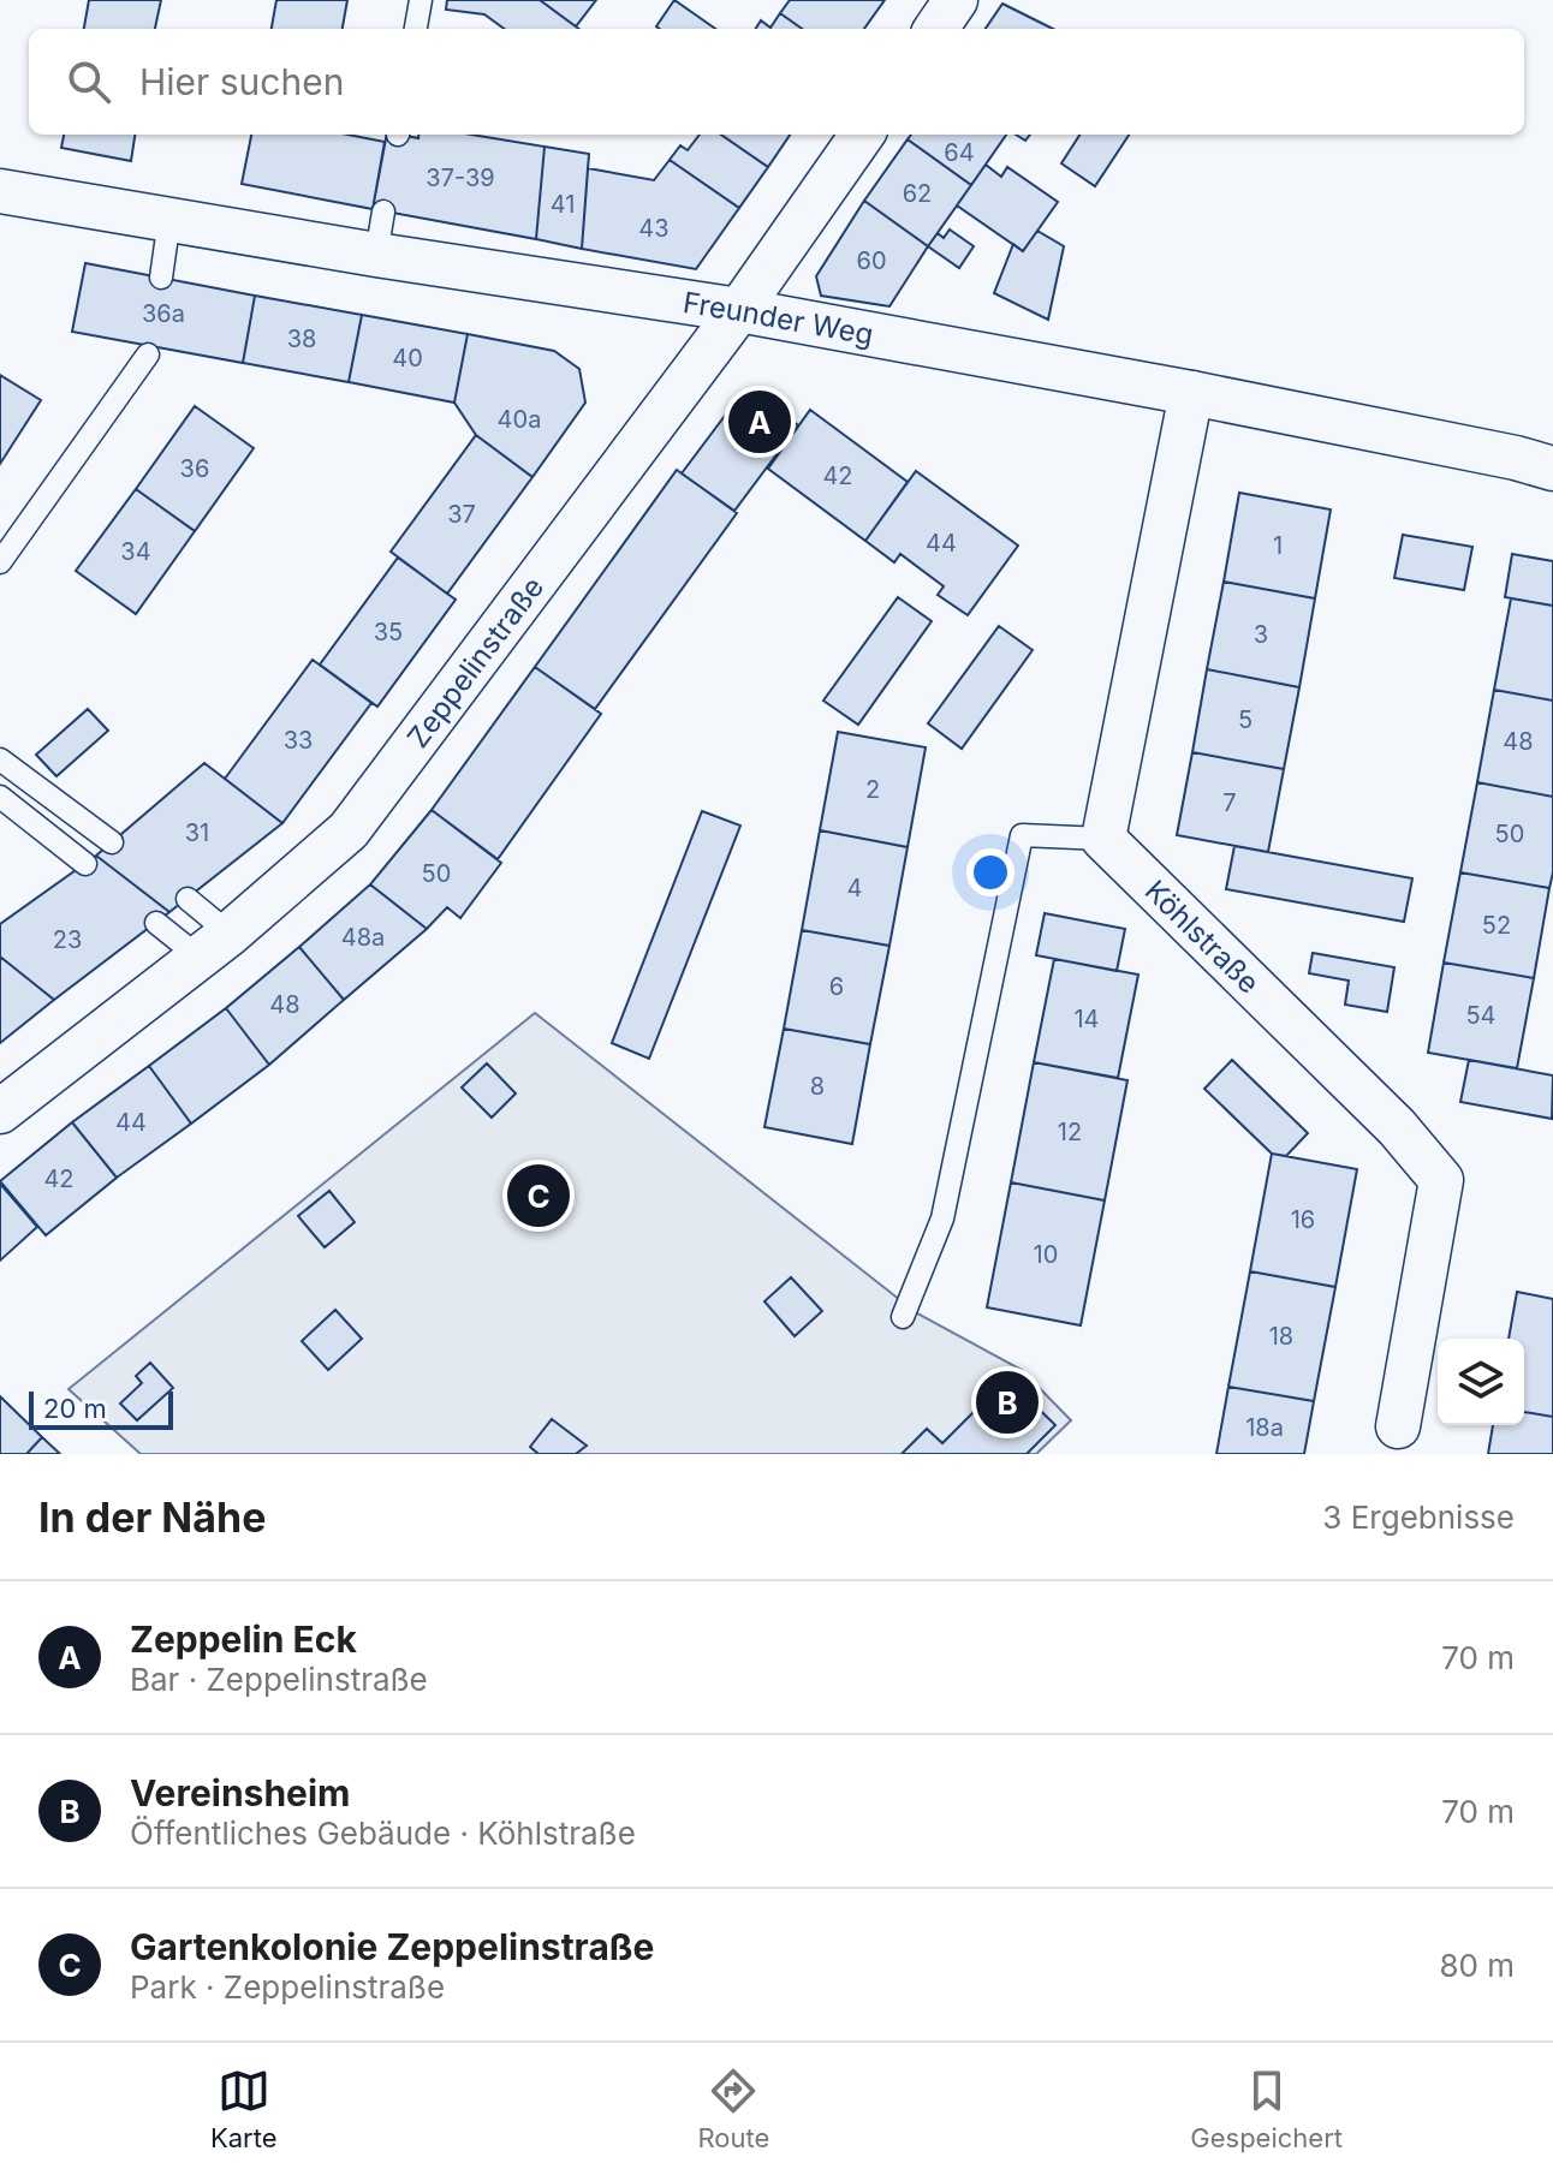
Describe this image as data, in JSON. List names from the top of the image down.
{
  "streets": {
    "street": ["Freunder Weg", "Zeppelinstraße", "Köhlstraße"]
  },
  "crossings": [
    ["Freunder Weg", "Zeppelinstraße"]
  ],
  "house_numbers": [
    "64",
    "37-39",
    "62",
    "41",
    "43",
    "60",
    "36a",
    "38",
    "40",
    "40a",
    "36",
    "42",
    "37",
    "44",
    "1",
    "34",
    "35",
    "3",
    "5",
    "33",
    "48",
    "2",
    "7",
    "31",
    "50",
    "50",
    "4",
    "52",
    "48a",
    "23",
    "6",
    "48",
    "54",
    "14",
    "8",
    "44",
    "12",
    "42",
    "16",
    "10",
    "18",
    "18a"
  ],
  "scale_bar": "20 m",
  "page": {
    "search": "Hier suchen",
    "pins": ["A", "C", "B"],
    "scale": "20 m",
    "heading": ["In der Nähe", "3 Ergebnisse"],
    "list": [
      {
        "mark": "A",
        "name": "Zeppelin Eck",
        "note": "Bar · Zeppelinstraße",
        "value": "70 m"
      },
      {
        "mark": "B",
        "name": "Vereinsheim",
        "note": "Öffentliches Gebäude · Köhlstraße",
        "value": "70 m"
      },
      {
        "mark": "C",
        "name": "Gartenkolonie Zeppelinstraße",
        "note": "Park · Zeppelinstraße",
        "value": "80 m"
      }
    ],
    "nav": ["Karte", "Route", "Gespeichert"]
  }
}
